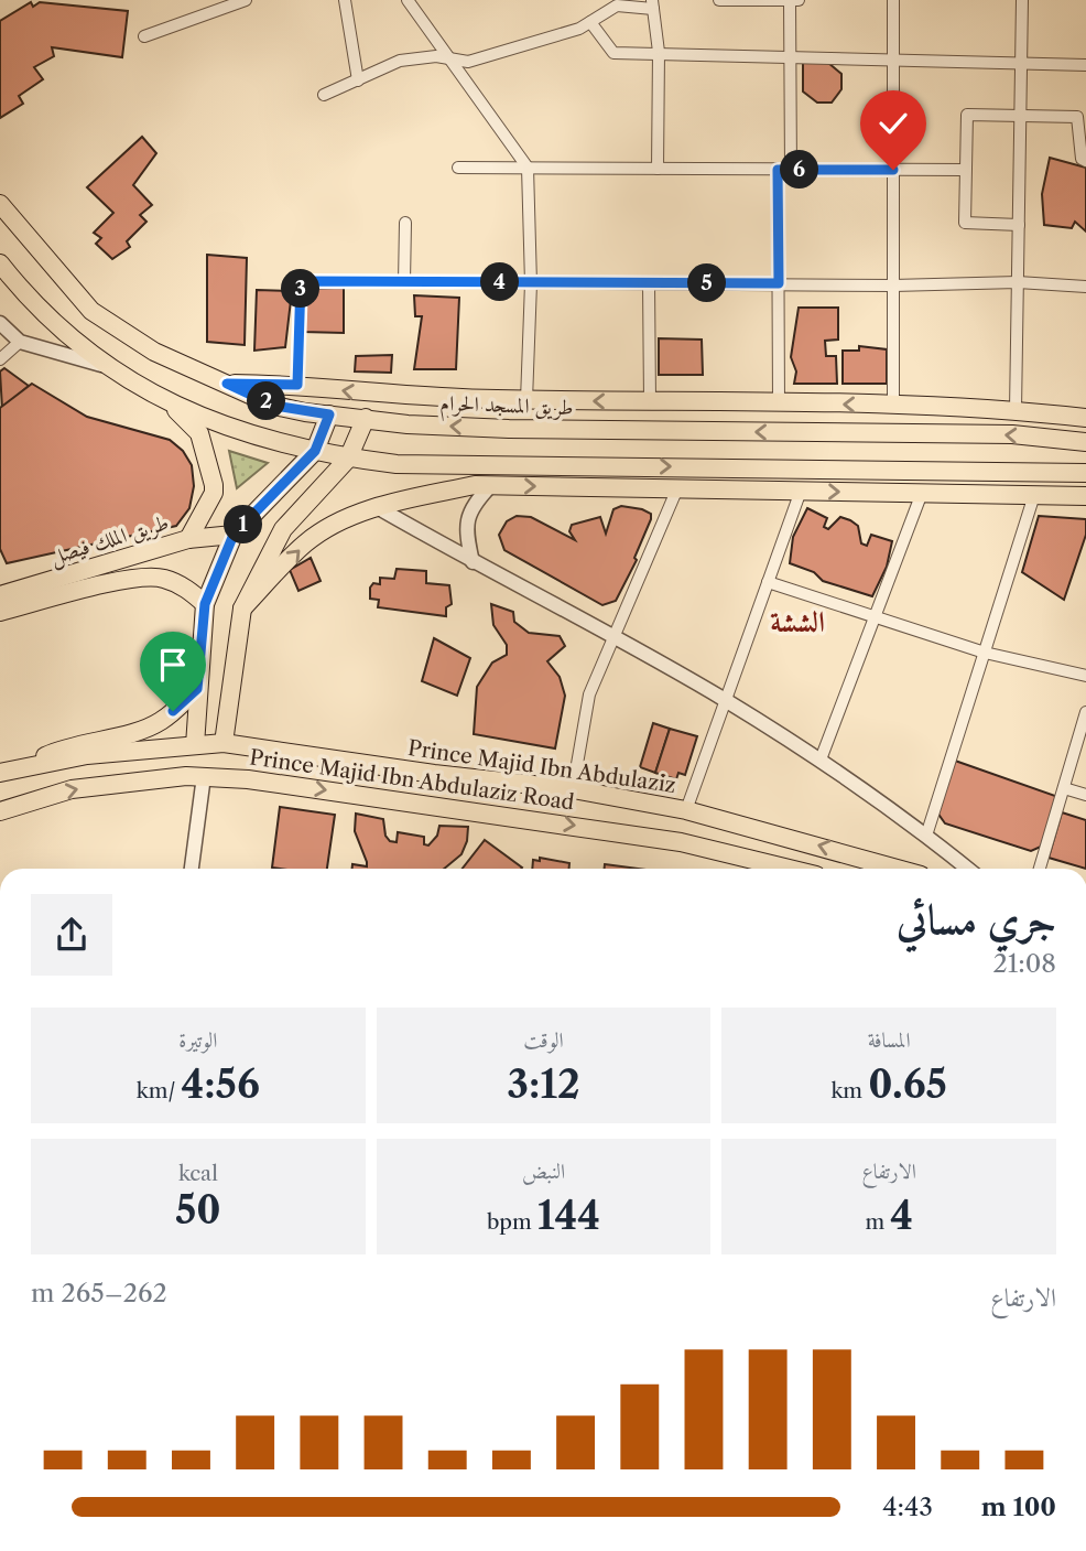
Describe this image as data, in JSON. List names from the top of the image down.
{
  "streets": {
    "main road": [
      "طريق المسجد الحرام",
      "طريق الملك فيصل",
      "Prince Majid Ibn Abdulaziz",
      "Prince Majid Ibn Abdulaziz Road"
    ]
  },
  "one_way": ["Prince Majid Ibn Abdulaziz Road"],
  "districts": ["الششة"],
  "page": {
    "pins": [
      "6",
      "4",
      "5",
      "3",
      "2",
      "1"
    ],
    "heading": ["جري مسائي", "21:08"],
    "stats": [
      ["المسافة", "0.65 km"],
      ["الوقت", "3:12"],
      ["الوتيرة", "4:56 /km"],
      ["الارتفاع", "4 m"],
      ["النبض", "144 bpm"],
      ["kcal", "50"]
    ],
    "chart": ["الارتفاع", "262–265 m"],
    "list": [
      {
        "name": "100 m",
        "note": "4:43"
      }
    ]
  }
}
